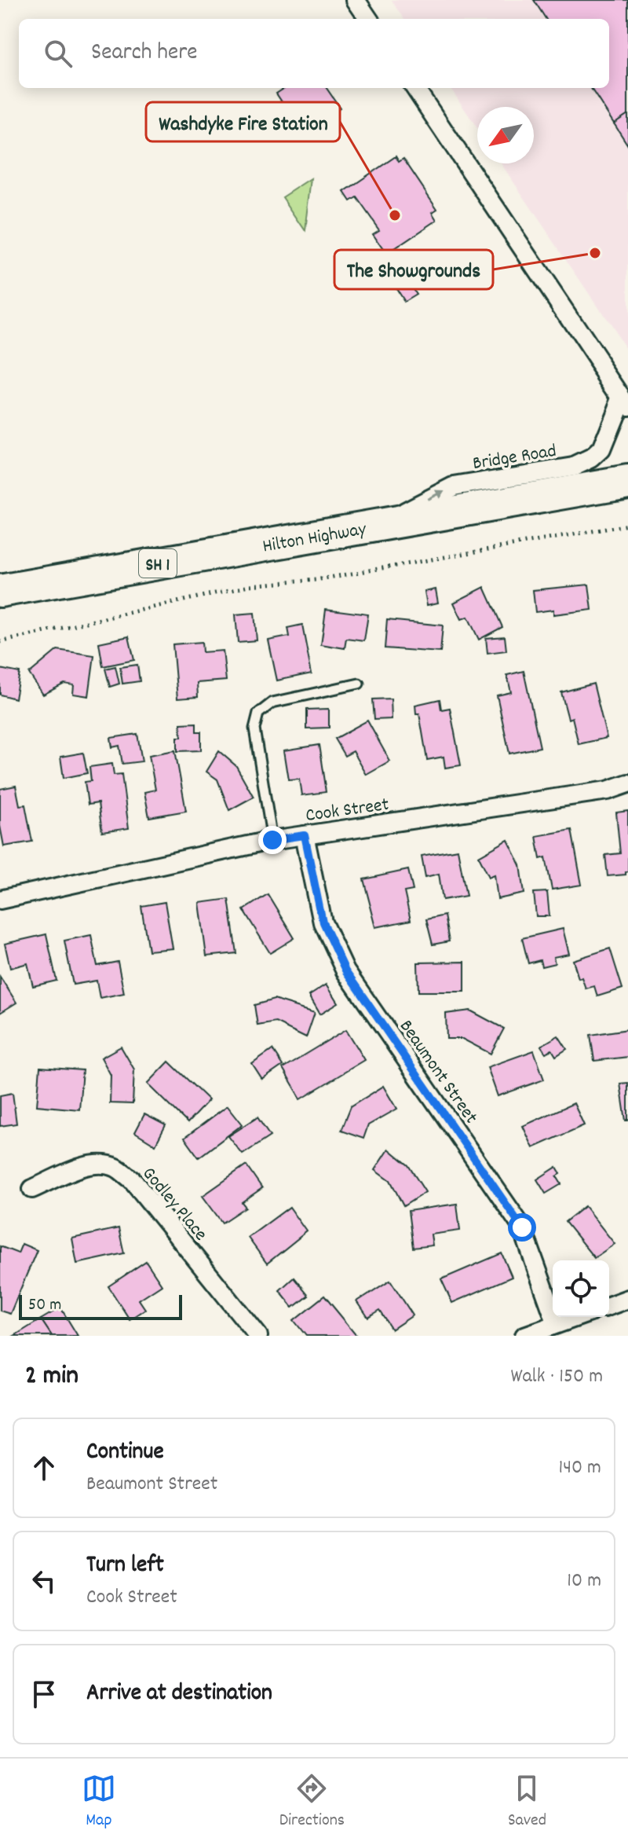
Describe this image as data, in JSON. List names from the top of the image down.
{
  "streets": {
    "highway": ["Hilton Highway", "SH 1"],
    "street": [
      "Bridge Road",
      "Cook Street",
      "Beaumont Street",
      "Godley Place"
    ]
  },
  "crossings": [
    ["Bridge Road", "Hilton Highway"],
    ["Cook Street", "Beaumont Street"]
  ],
  "one_way": ["Bridge Road"],
  "places": ["Washdyke Fire Station", "The Showgrounds"],
  "scale_bar": "50 m",
  "north": "bottom left",
  "page": {
    "search": "Search here",
    "scale": "50 m",
    "heading": ["2 min", "Walk · 150 m"],
    "list": [
      ["Continue", "Beaumont Street", "140 m"],
      ["Turn left", "Cook Street", "10 m"],
      "Arrive at destination"
    ],
    "nav": ["Map", "Directions", "Saved"]
  }
}
